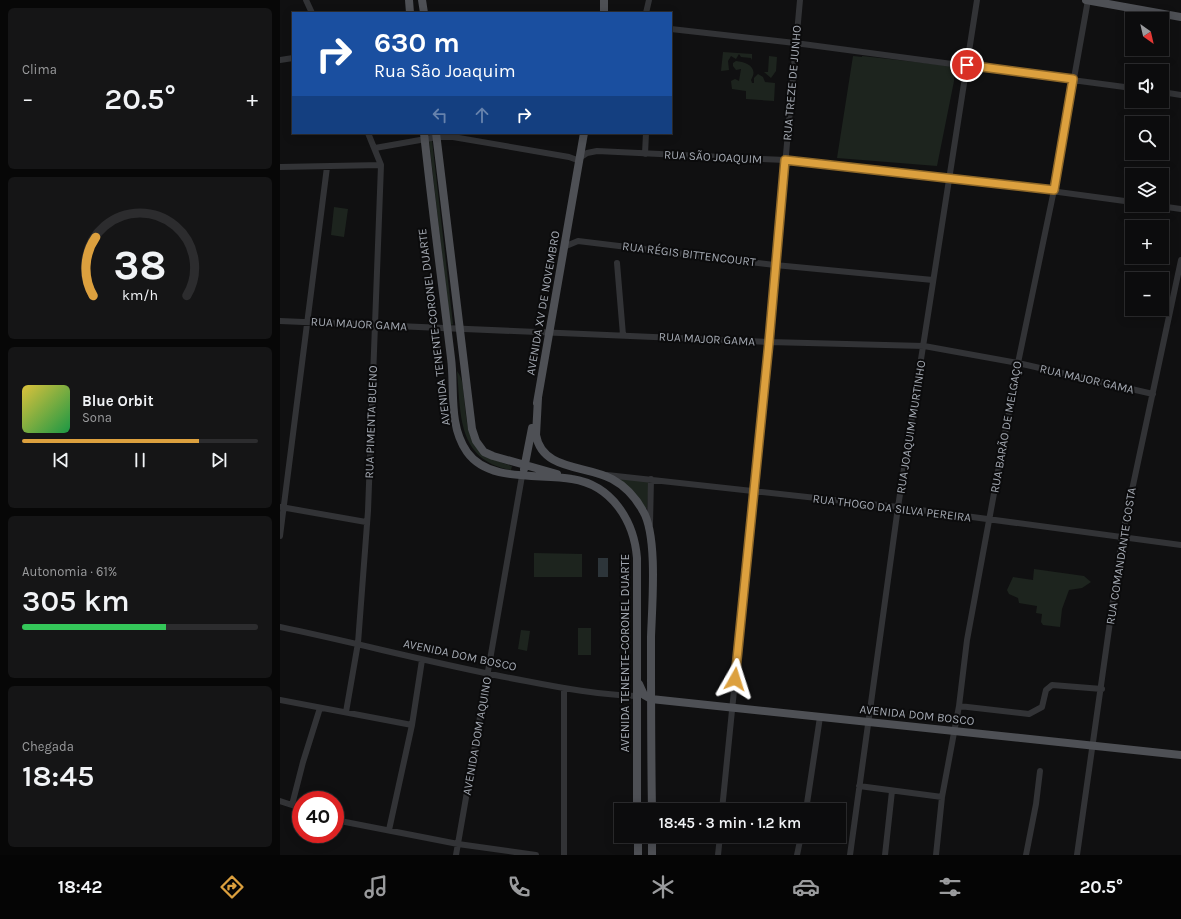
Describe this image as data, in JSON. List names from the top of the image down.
{
  "streets": {
    "main road": ["AVENIDA XV DE NOVEMBRO", "AVENIDA TENENTE-CORONEL DUARTE", "AVENIDA DOM BOSCO"],
    "street": [
      "RUA TREZE DE JUNHO",
      "RUA SÃO JOAQUIM",
      "RUA RÉGIS BITTENCOURT",
      "RUA MAJOR GAMA",
      "RUA PIMENTA BUENO",
      "RUA JOAQUIM MURTINHO",
      "RUA BARÃO DE MELGAÇO",
      "RUA THOGO DA SILVA PEREIRA",
      "RUA COMANDANTE COSTA",
      "AVENIDA DOM AQUINO"
    ]
  },
  "crossings": [
    ["RUA TREZE DE JUNHO", "RUA SÃO JOAQUIM"],
    ["RUA TREZE DE JUNHO", "RUA RÉGIS BITTENCOURT"],
    ["RUA TREZE DE JUNHO", "RUA MAJOR GAMA"],
    ["RUA TREZE DE JUNHO", "RUA THOGO DA SILVA PEREIRA"],
    ["RUA TREZE DE JUNHO", "AVENIDA DOM BOSCO"],
    ["RUA SÃO JOAQUIM", "AVENIDA XV DE NOVEMBRO"],
    ["RUA SÃO JOAQUIM", "RUA JOAQUIM MURTINHO"],
    ["RUA SÃO JOAQUIM", "RUA BARÃO DE MELGAÇO"],
    ["RUA RÉGIS BITTENCOURT", "AVENIDA XV DE NOVEMBRO"],
    ["RUA RÉGIS BITTENCOURT", "RUA JOAQUIM MURTINHO"],
    ["AVENIDA XV DE NOVEMBRO", "RUA MAJOR GAMA"],
    ["AVENIDA XV DE NOVEMBRO", "AVENIDA TENENTE-CORONEL DUARTE"],
    ["AVENIDA XV DE NOVEMBRO", "AVENIDA DOM AQUINO"],
    ["RUA MAJOR GAMA", "AVENIDA TENENTE-CORONEL DUARTE"],
    ["RUA MAJOR GAMA", "RUA PIMENTA BUENO"],
    ["RUA MAJOR GAMA", "RUA JOAQUIM MURTINHO"],
    ["RUA MAJOR GAMA", "RUA BARÃO DE MELGAÇO"],
    ["RUA MAJOR GAMA", "RUA COMANDANTE COSTA"],
    ["AVENIDA TENENTE-CORONEL DUARTE", "AVENIDA DOM BOSCO"],
    ["AVENIDA TENENTE-CORONEL DUARTE", "AVENIDA DOM AQUINO"],
    ["RUA PIMENTA BUENO", "AVENIDA DOM BOSCO"],
    ["RUA JOAQUIM MURTINHO", "RUA THOGO DA SILVA PEREIRA"],
    ["RUA JOAQUIM MURTINHO", "AVENIDA DOM BOSCO"],
    ["RUA BARÃO DE MELGAÇO", "RUA THOGO DA SILVA PEREIRA"],
    ["RUA BARÃO DE MELGAÇO", "AVENIDA DOM BOSCO"],
    ["RUA THOGO DA SILVA PEREIRA", "RUA COMANDANTE COSTA"],
    ["RUA COMANDANTE COSTA", "AVENIDA DOM BOSCO"],
    ["AVENIDA DOM BOSCO", "AVENIDA DOM AQUINO"]
  ],
  "north": "bottom right",
  "page": {
    "tile": [
      "Clima",
      ["Autonomia · 61%", "305 km"],
      ["Chegada", "18:45"]
    ],
    "map_buttons": ["+", "−"],
    "turn": ["630 m", "Rua São Joaquim"],
    "heat": ["−", "20.5°", "+"],
    "song": ["Blue Orbit", "Sona"],
    "limit": "40",
    "trip": "18:45 · 3 min · 1.2 km",
    "tabs": ["18:42", "20.5°"],
    "gauge": ["38", "km/h"]
  }
}
